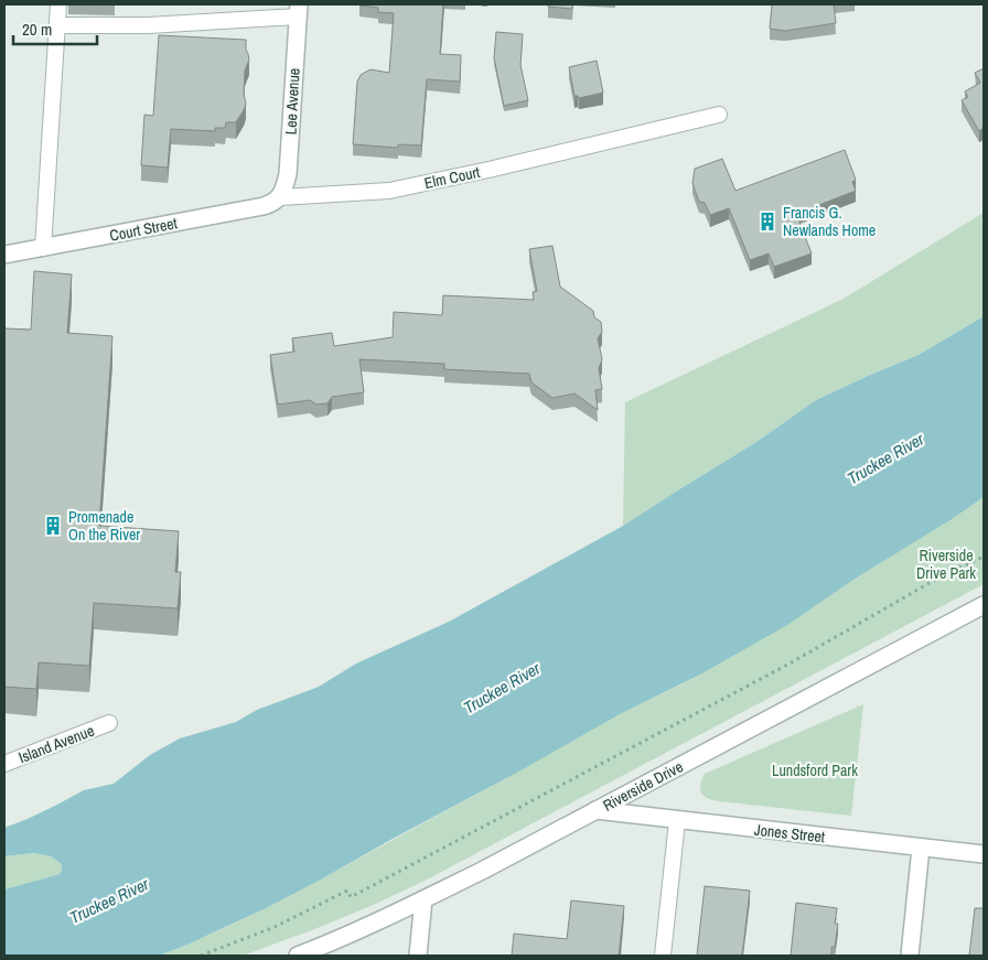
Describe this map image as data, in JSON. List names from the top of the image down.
{
  "streets": {
    "street": [
      "Lee Avenue",
      "Court Street",
      "Riverside Drive",
      "Jones Street"
    ],
    "lane": ["Elm Court", "Island Avenue"]
  },
  "crossings": [
    ["Lee Avenue", "Elm Court"],
    ["Lee Avenue", "Court Street"],
    ["Elm Court", "Court Street"],
    ["Riverside Drive", "Jones Street"]
  ],
  "water": ["Truckee River"],
  "parks": ["Riverside Drive Park", "Lundsford Park"],
  "places": {
    "building": ["Francis G. Newlands Home", "Promenade On the River"]
  },
  "scale_bar": "20 m"
}
